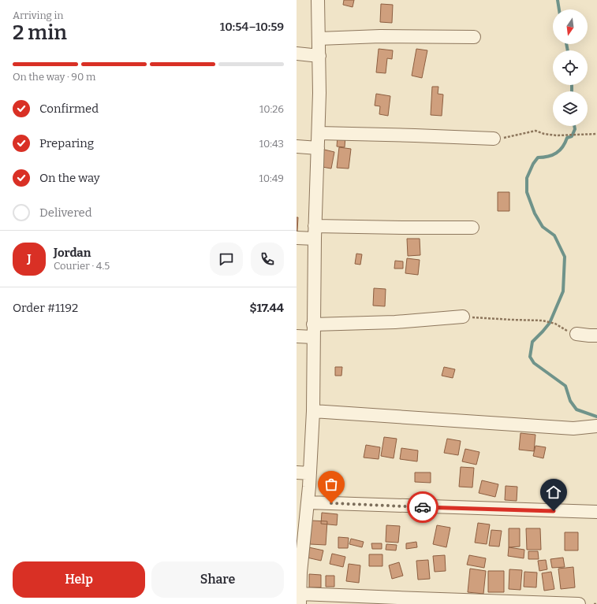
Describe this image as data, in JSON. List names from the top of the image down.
{
  "north": "bottom",
  "page": {
    "heading": ["2 min", "Arriving in", "10:54–10:59"],
    "panel": [
      "Jordan",
      "Courier · 4.5",
      "Order #1192",
      "$17.44"
    ],
    "bar": "On the way · 90 m",
    "list": [
      ["Confirmed", "10:26"],
      ["Preparing", "10:43"],
      ["On the way", "10:49"],
      "Delivered"
    ],
    "round": "J",
    "buttons": ["Help", "Share"]
  }
}
